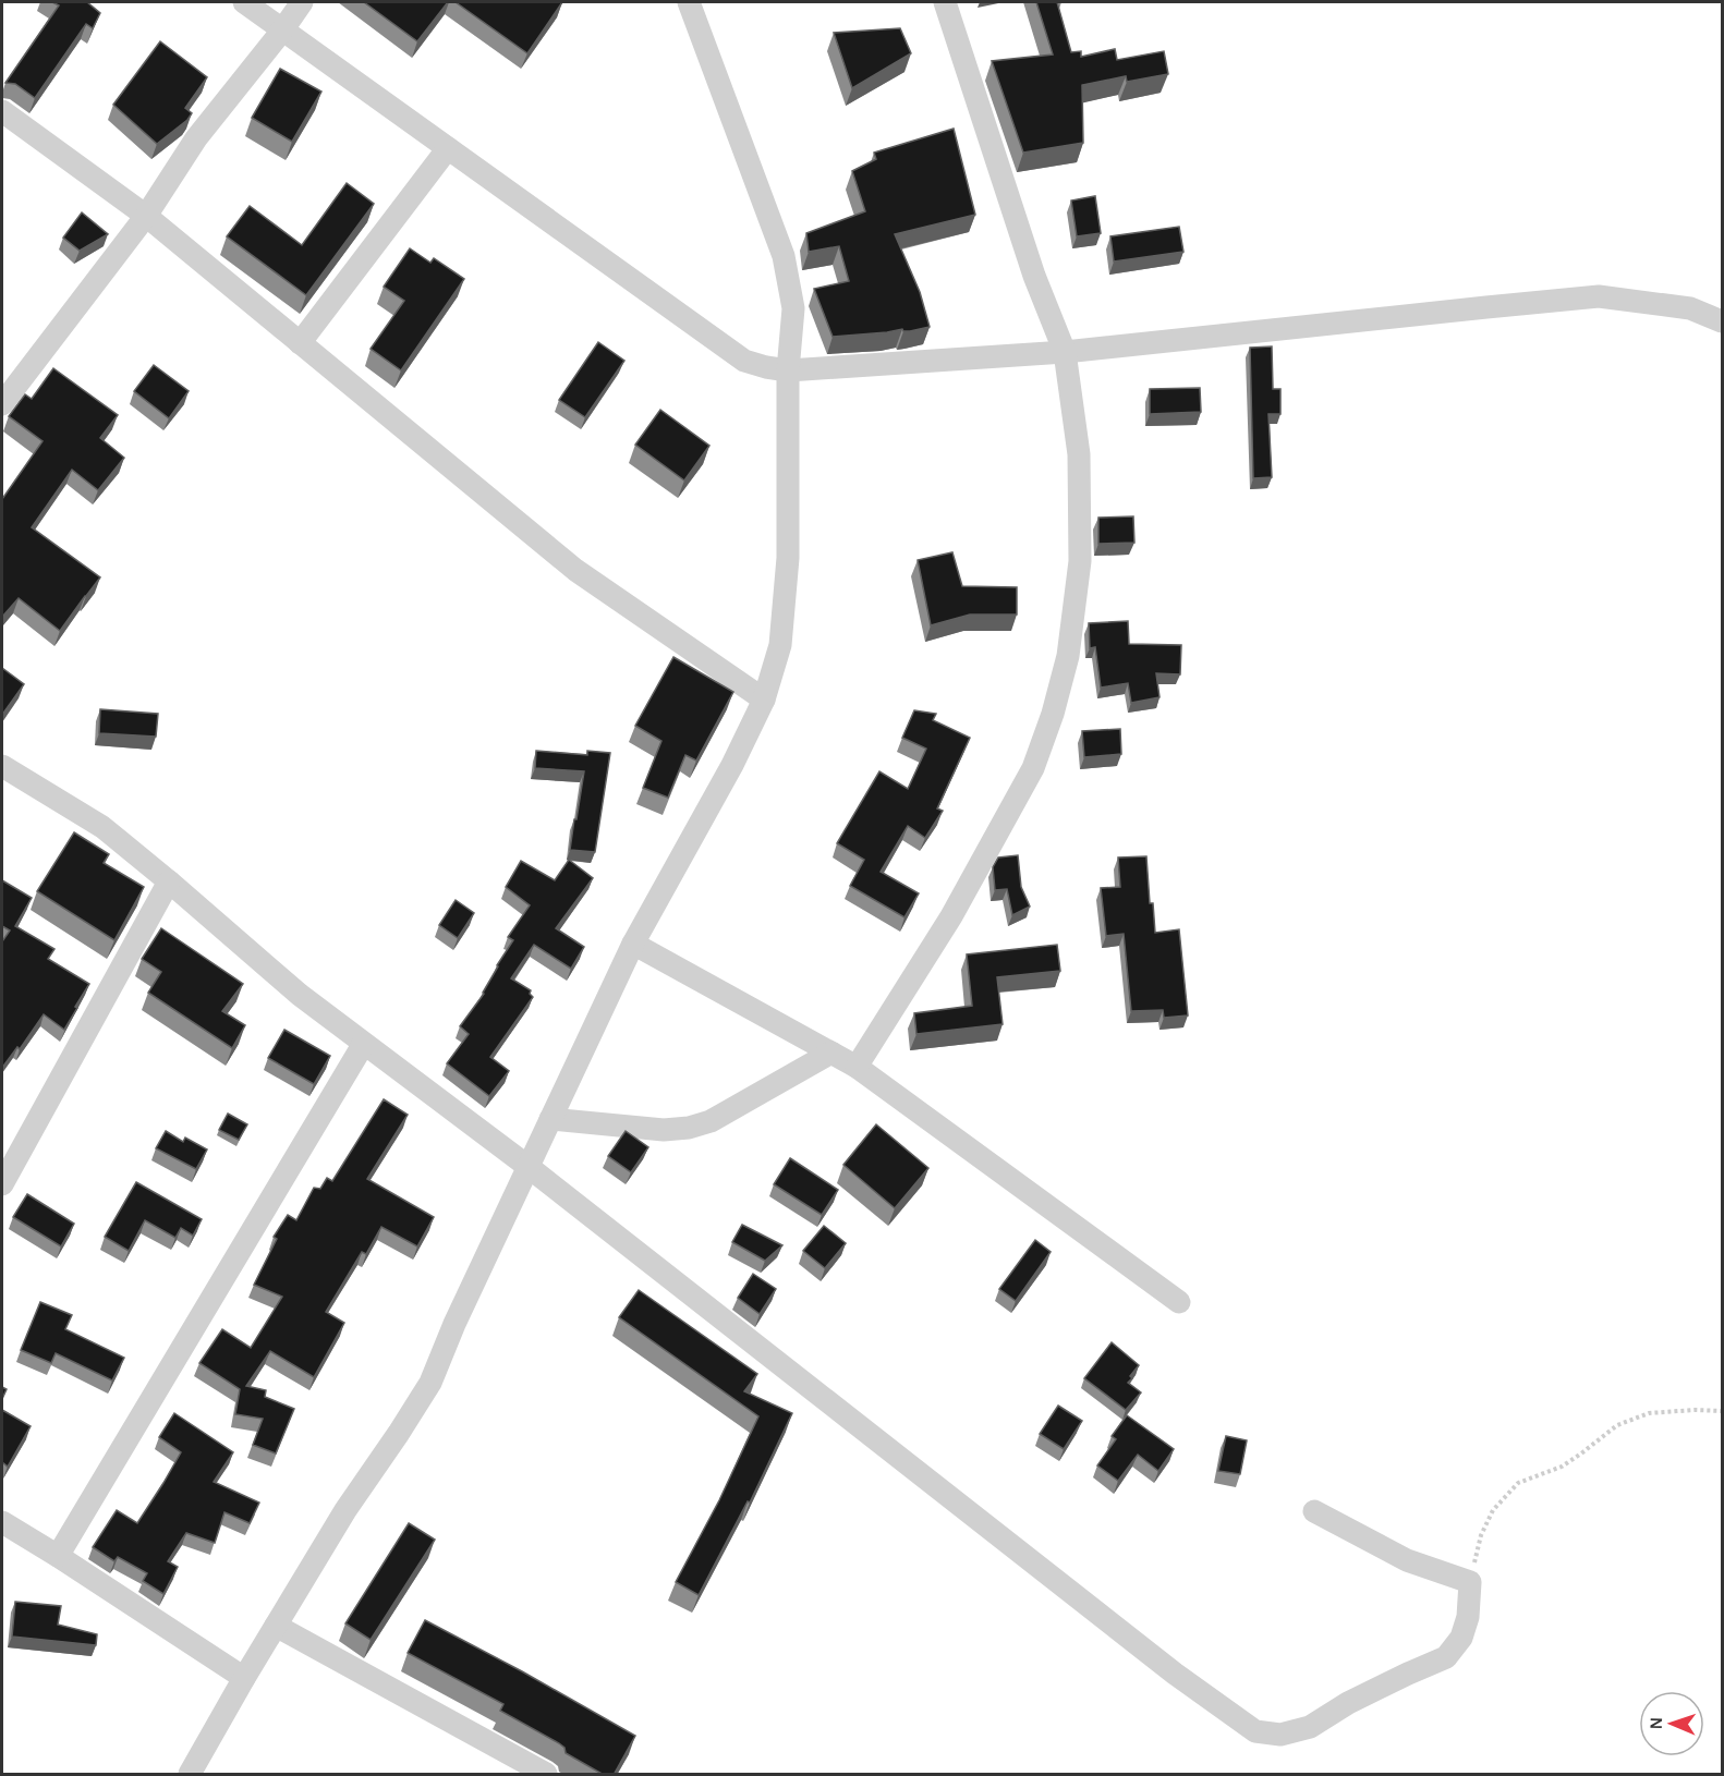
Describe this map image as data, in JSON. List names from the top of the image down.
{
  "north": "left"
}
